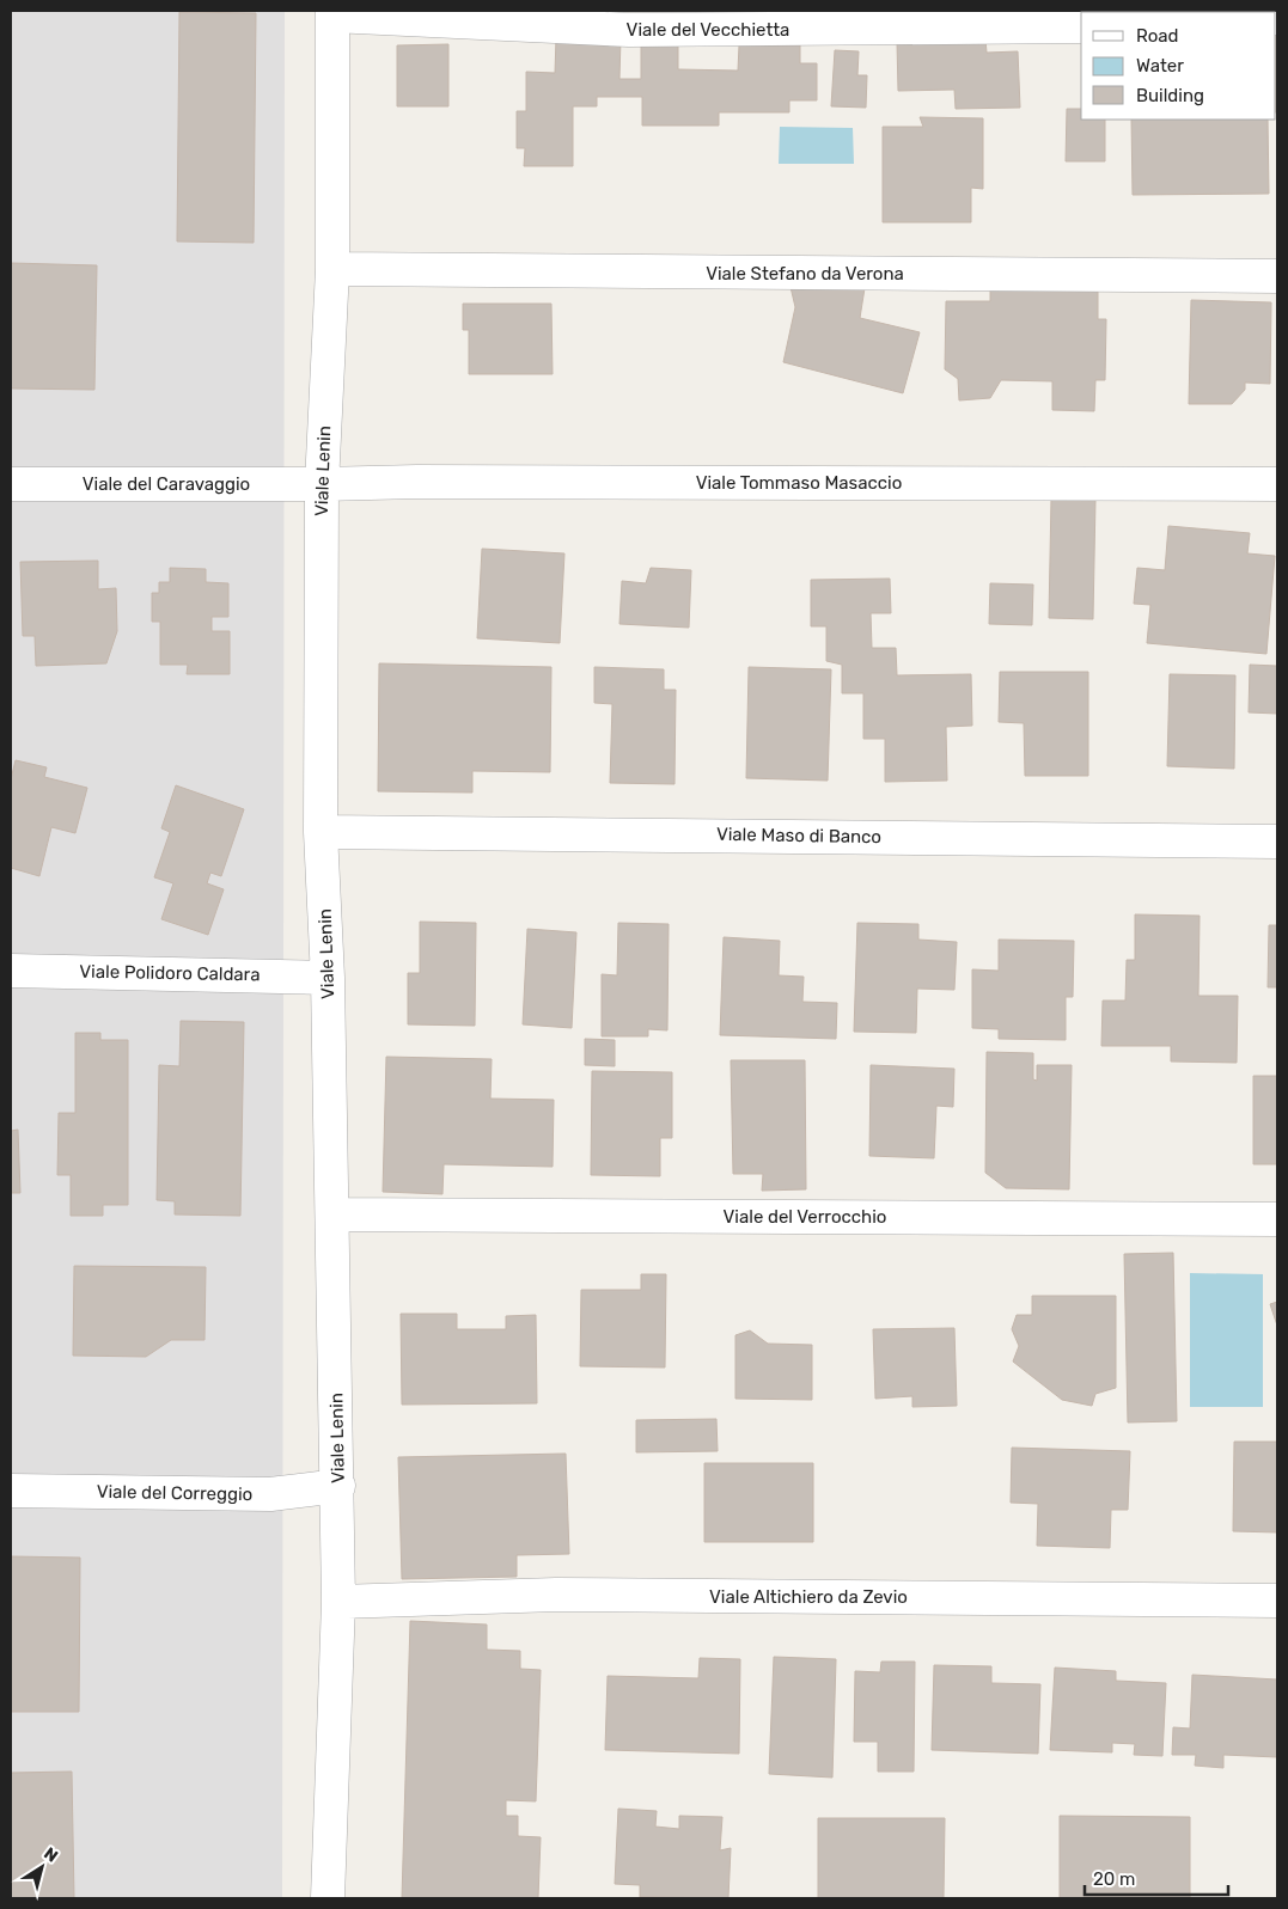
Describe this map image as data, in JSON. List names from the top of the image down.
{
  "streets": {
    "street": [
      "Viale del Vecchietta",
      "Viale Stefano da Verona",
      "Viale Lenin",
      "Viale Tommaso Masaccio",
      "Viale del Caravaggio",
      "Viale Maso di Banco",
      "Viale Polidoro Caldara",
      "Viale del Verrocchio",
      "Viale del Correggio",
      "Viale Altichiero da Zevio"
    ]
  },
  "crossings": [
    ["Viale del Vecchietta", "Viale Lenin"],
    ["Viale Stefano da Verona", "Viale Lenin"],
    ["Viale Lenin", "Viale Tommaso Masaccio"],
    ["Viale Lenin", "Viale del Caravaggio"],
    ["Viale Lenin", "Viale Maso di Banco"],
    ["Viale Lenin", "Viale Polidoro Caldara"],
    ["Viale Lenin", "Viale del Verrocchio"],
    ["Viale Lenin", "Viale del Correggio"],
    ["Viale Lenin", "Viale Altichiero da Zevio"],
    ["Viale Tommaso Masaccio", "Viale del Caravaggio"]
  ],
  "legend": ["Road", "Water", "Building"],
  "scale_bar": "20 m",
  "north": "top right"
}
